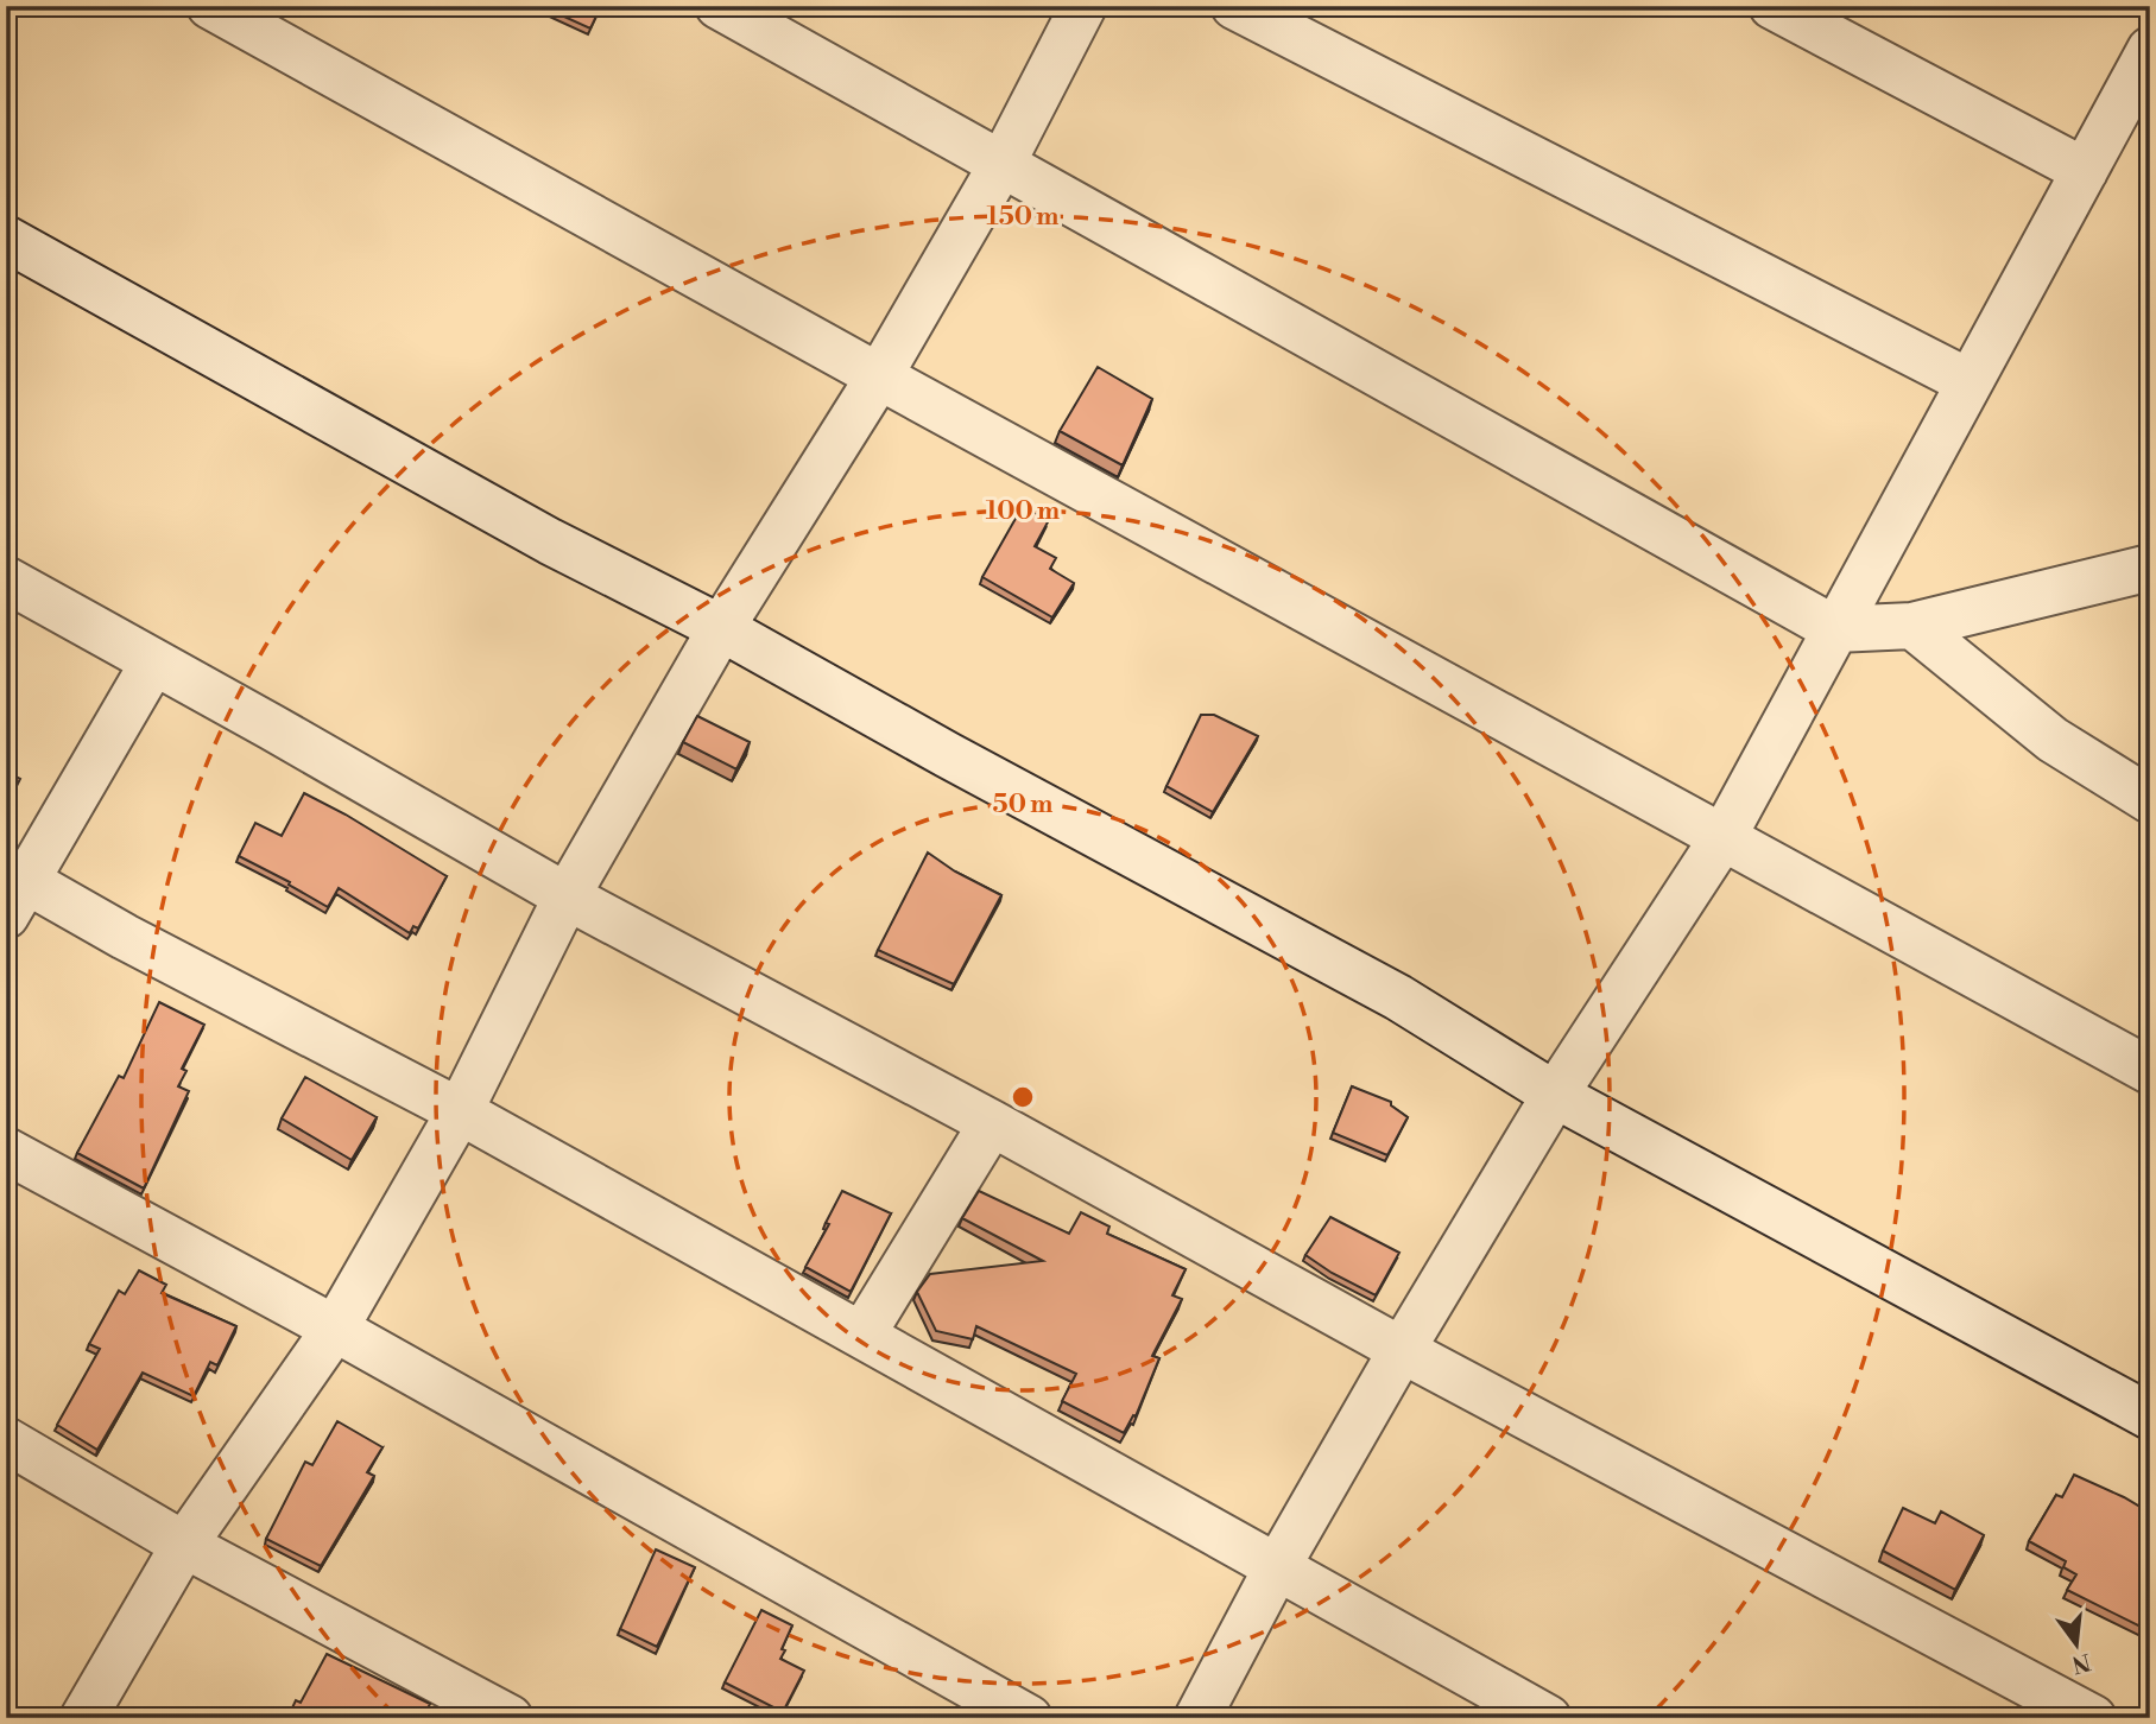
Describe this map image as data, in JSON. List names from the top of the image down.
{
  "north": "bottom",
  "rings": ["150 m", "100 m", "50 m"]
}
